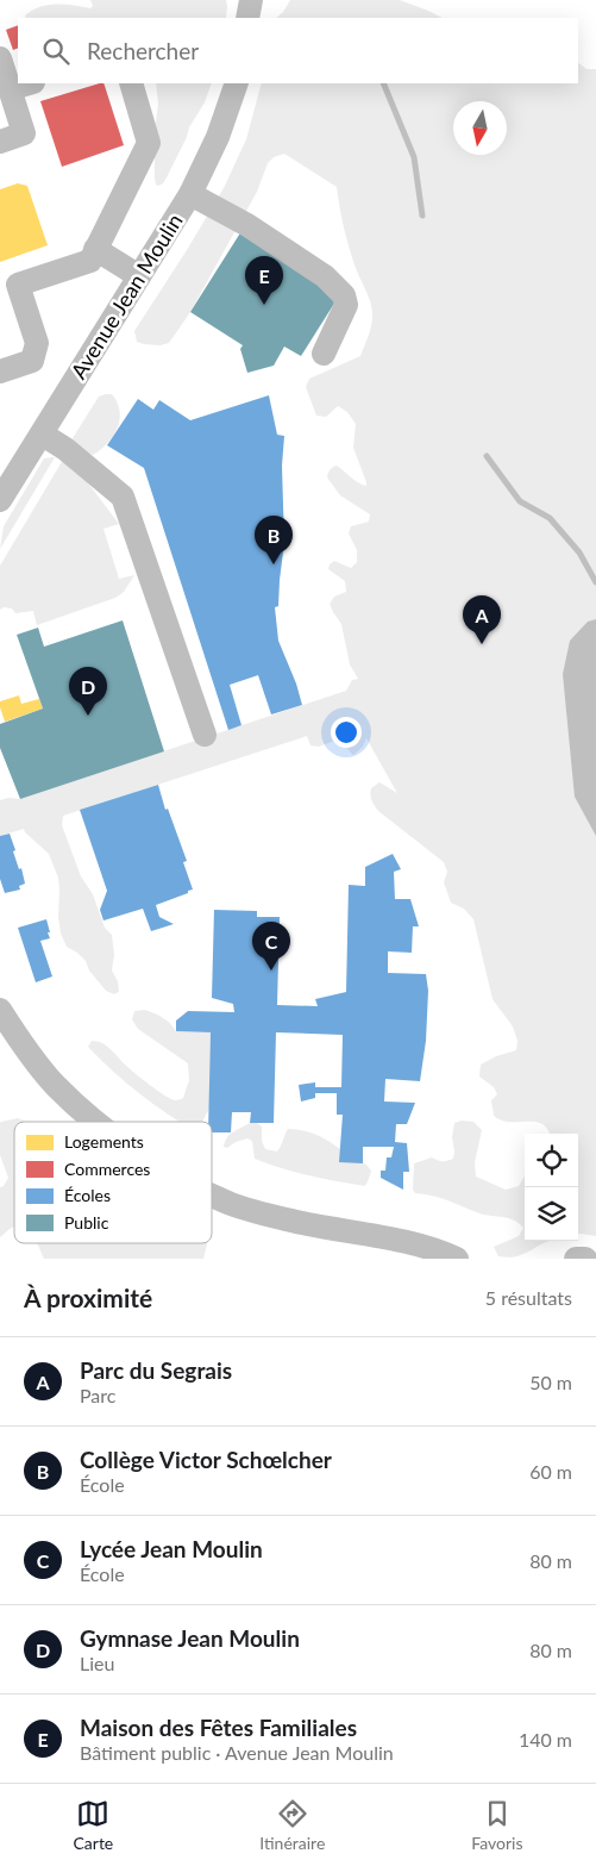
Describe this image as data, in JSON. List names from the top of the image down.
{
  "streets": {
    "street": ["Avenue Jean Moulin"]
  },
  "legend": [
    "Logements",
    "Commerces",
    "Écoles",
    "Public"
  ],
  "north": "bottom",
  "page": {
    "search": "Rechercher",
    "pins": [
      "E",
      "B",
      "A",
      "D",
      "C"
    ],
    "heading": ["À proximité", "5 résultats"],
    "list": [
      {
        "mark": "A",
        "name": "Parc du Segrais",
        "note": "Parc",
        "value": "50 m"
      },
      {
        "mark": "B",
        "name": "Collège Victor Schœlcher",
        "note": "École",
        "value": "60 m"
      },
      {
        "mark": "C",
        "name": "Lycée Jean Moulin",
        "note": "École",
        "value": "80 m"
      },
      {
        "mark": "D",
        "name": "Gymnase Jean Moulin",
        "note": "Lieu",
        "value": "80 m"
      },
      {
        "mark": "E",
        "name": "Maison des Fêtes Familiales",
        "note": "Bâtiment public · Avenue Jean Moulin",
        "value": "140 m"
      }
    ],
    "nav": ["Carte", "Itinéraire", "Favoris"]
  }
}
